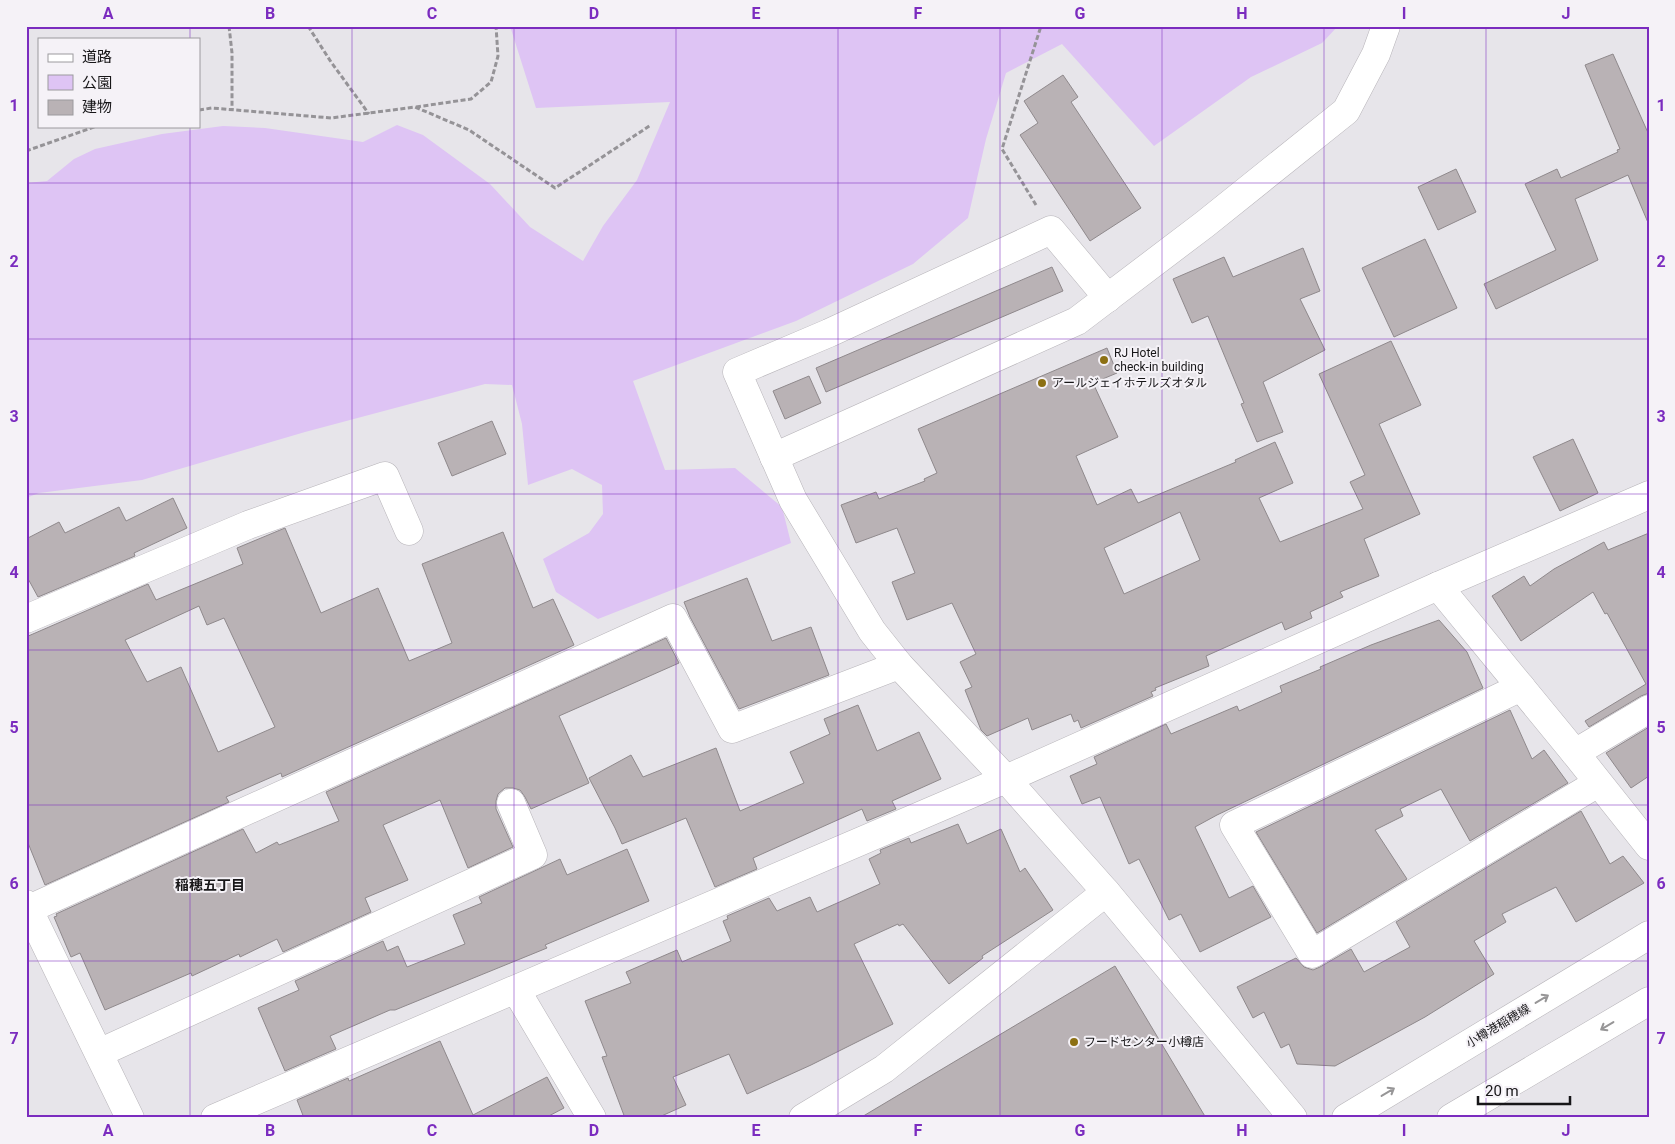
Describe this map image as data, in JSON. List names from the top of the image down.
{
  "streets": {
    "street": ["小樽港稲穂線"]
  },
  "districts": ["稲穂五丁目"],
  "places": ["RJ Hotel check-in building", "アールジェイホテルズオタル", "フードセンター小樽店"],
  "legend": ["道路", "公園", "建物"],
  "scale_bar": "20 m",
  "grid": {
    "columns": [
      "A",
      "B",
      "C",
      "D",
      "E",
      "F",
      "G",
      "H",
      "I",
      "J"
    ],
    "rows": [
      "1",
      "2",
      "3",
      "4",
      "5",
      "6",
      "7"
    ]
  }
}
